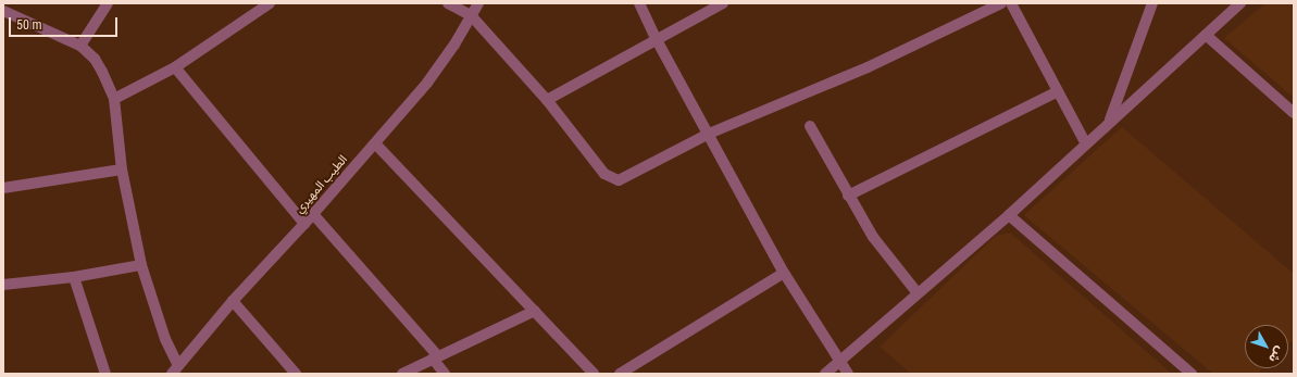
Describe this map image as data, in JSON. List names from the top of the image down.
{
  "streets": {
    "street": ["الطيب المهيري"]
  },
  "scale_bar": "50 m",
  "north": "bottom right"
}
